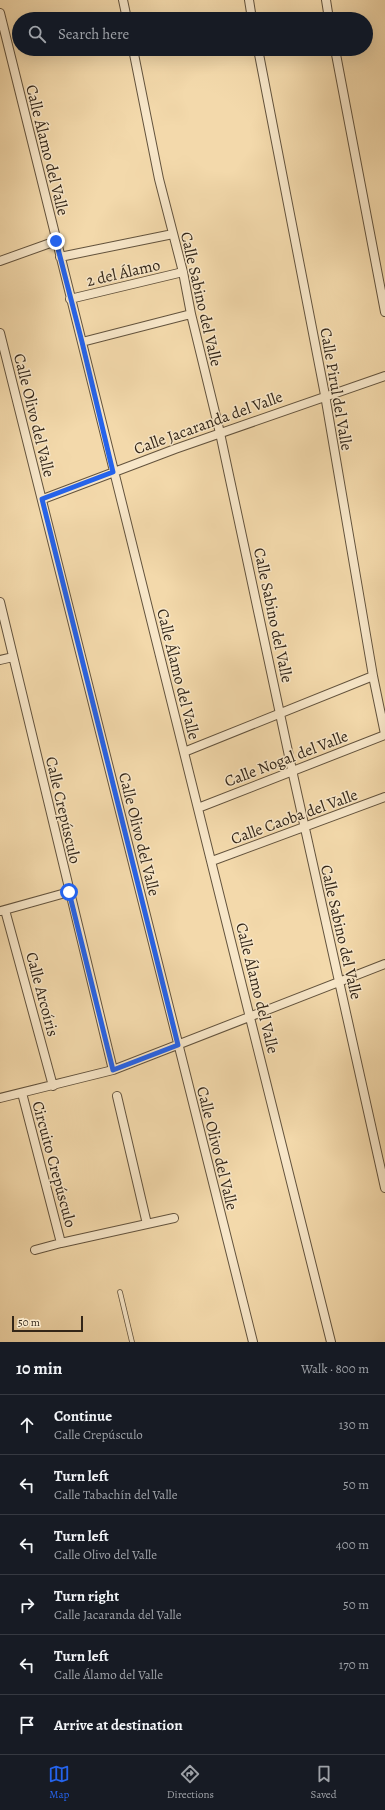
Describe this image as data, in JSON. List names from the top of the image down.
{
  "streets": {
    "street": [
      "Calle Álamo del Valle",
      "2 del Álamo",
      "Calle Sabino del Valle",
      "Calle Pirul del Valle",
      "Calle Olivo del Valle",
      "Calle Jacaranda del Valle",
      "Calle Nogal del Valle",
      "Calle Crepúsculo",
      "Calle Caoba del Valle",
      "Calle Arcoíris",
      "Circuito Crepúsculo"
    ]
  },
  "crossings": [
    ["Calle Álamo del Valle", "2 del Álamo"],
    ["Calle Álamo del Valle", "Calle Jacaranda del Valle"],
    ["Calle Álamo del Valle", "Calle Nogal del Valle"],
    ["Calle Álamo del Valle", "Calle Caoba del Valle"],
    ["2 del Álamo", "Calle Sabino del Valle"],
    ["Calle Sabino del Valle", "Calle Jacaranda del Valle"],
    ["Calle Sabino del Valle", "Calle Nogal del Valle"],
    ["Calle Sabino del Valle", "Calle Caoba del Valle"],
    ["Calle Pirul del Valle", "Calle Jacaranda del Valle"],
    ["Calle Pirul del Valle", "Calle Nogal del Valle"],
    ["Calle Olivo del Valle", "Calle Jacaranda del Valle"]
  ],
  "scale_bar": "50 m",
  "page": {
    "search": "Search here",
    "scale": "50 m",
    "heading": ["10 min", "Walk · 800 m"],
    "list": [
      ["Continue", "Calle Crepúsculo", "130 m"],
      ["Turn left", "Calle Tabachín del Valle", "50 m"],
      ["Turn left", "Calle Olivo del Valle", "400 m"],
      ["Turn right", "Calle Jacaranda del Valle", "50 m"],
      ["Turn left", "Calle Álamo del Valle", "170 m"],
      "Arrive at destination"
    ],
    "nav": ["Map", "Directions", "Saved"]
  }
}
